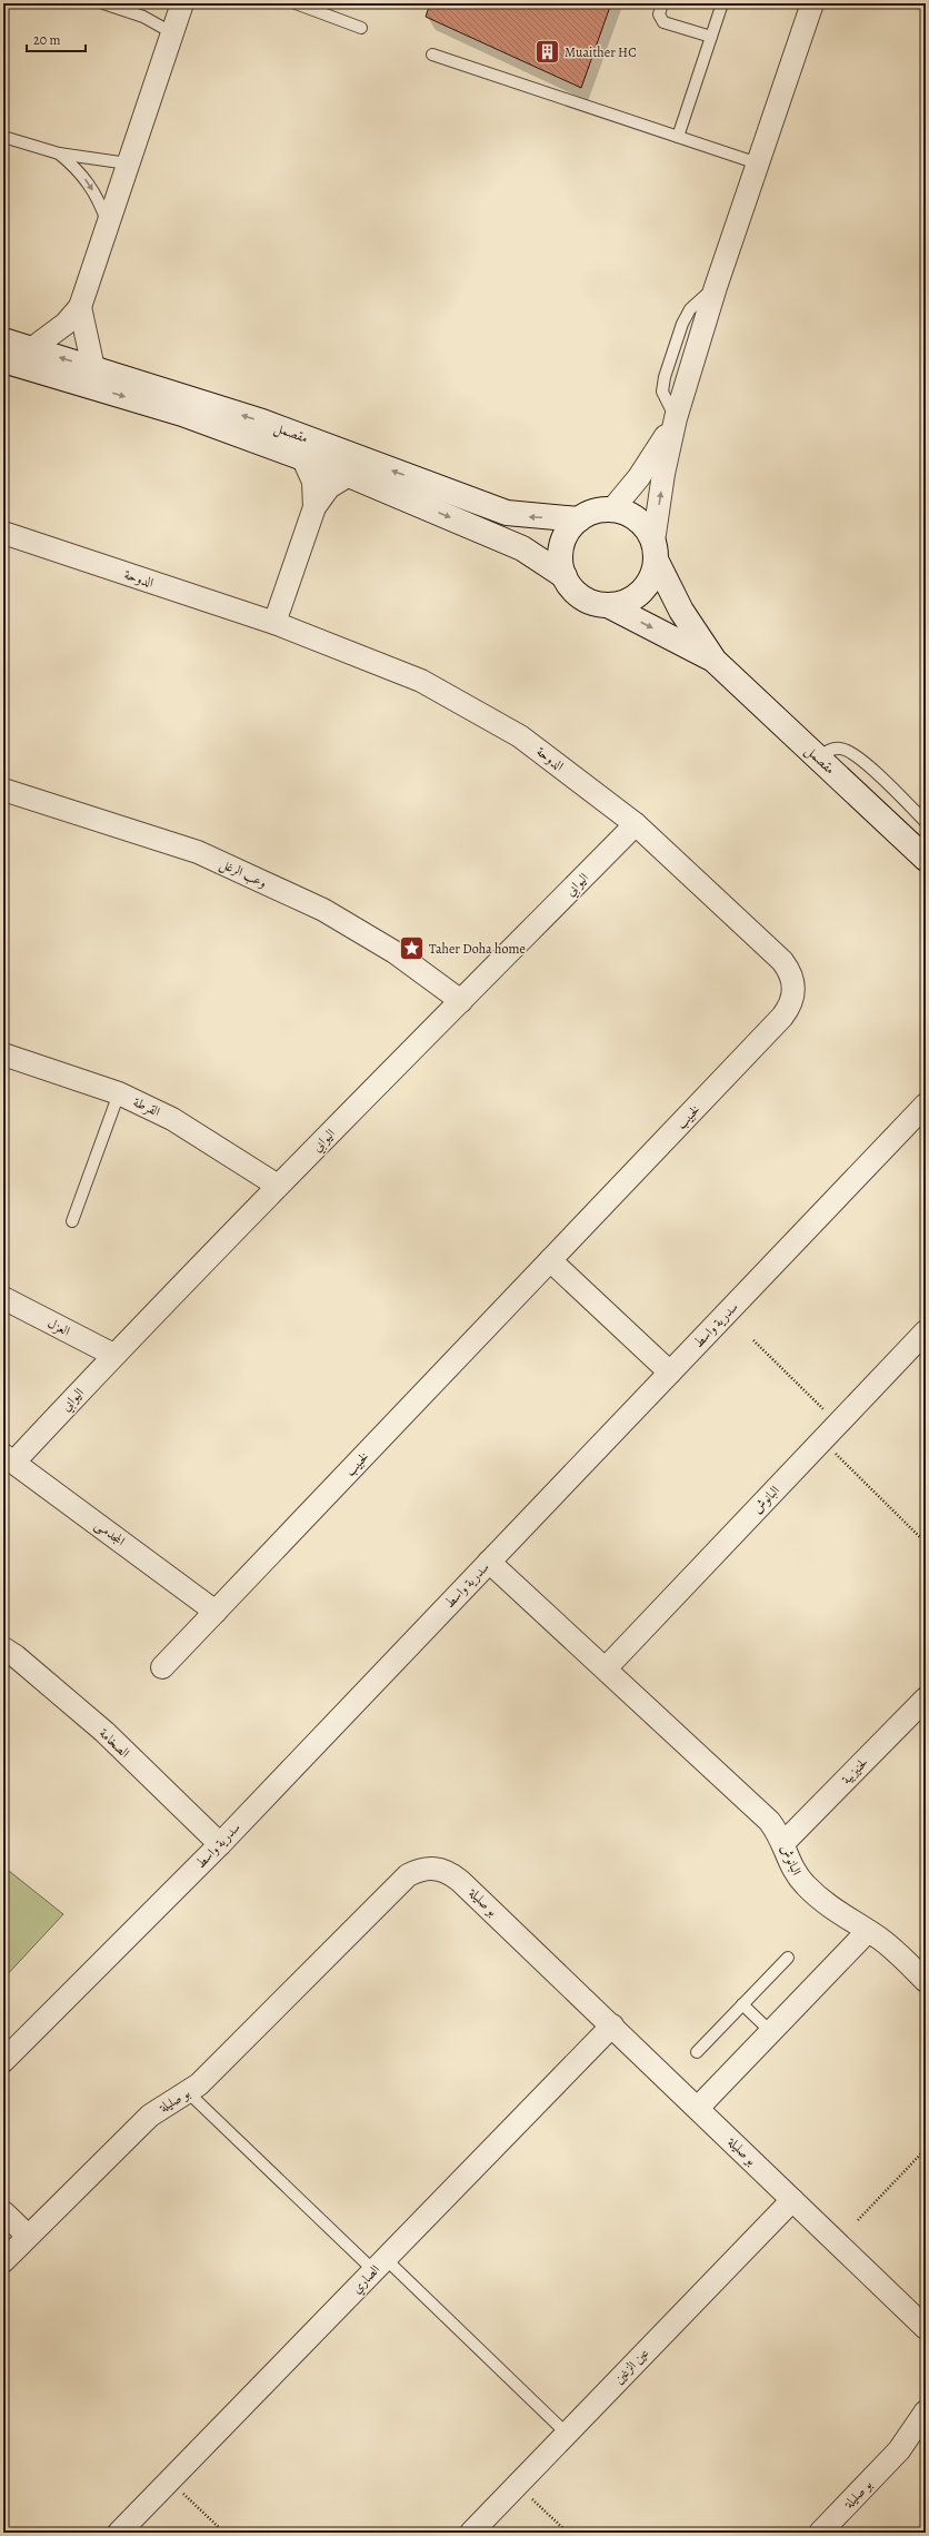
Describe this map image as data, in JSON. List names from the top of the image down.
{
  "streets": {
    "street": [
      "مقصمل",
      "الدوحة",
      "وعب الرغل",
      "اليوابي",
      "القرطة",
      "لخبيب",
      "سدرية واسط",
      "العزل",
      "البانوش",
      "المجدمـى",
      "الصخامة",
      "لحنيزبية",
      "بو صليلة",
      "الصاري",
      "عين الزغين"
    ]
  },
  "crossings": [
    ["الدوحة", "اليوابي"],
    ["الدوحة", "لخبيب"],
    ["وعب الرغل", "اليوابي"],
    ["اليوابي", "القرطة"],
    ["اليوابي", "العزل"],
    ["اليوابي", "المجدمـى"],
    ["لخبيب", "المجدمـى"],
    ["سدرية واسط", "البانوش"],
    ["سدرية واسط", "الصخامة"],
    ["البانوش", "لحنيزبية"],
    ["بو صليلة", "الصاري"],
    ["بو صليلة", "عين الزغين"]
  ],
  "places": {
    "building": ["Muaither HC"],
    "place": ["Taher Doha home"]
  },
  "scale_bar": "20 m"
}
